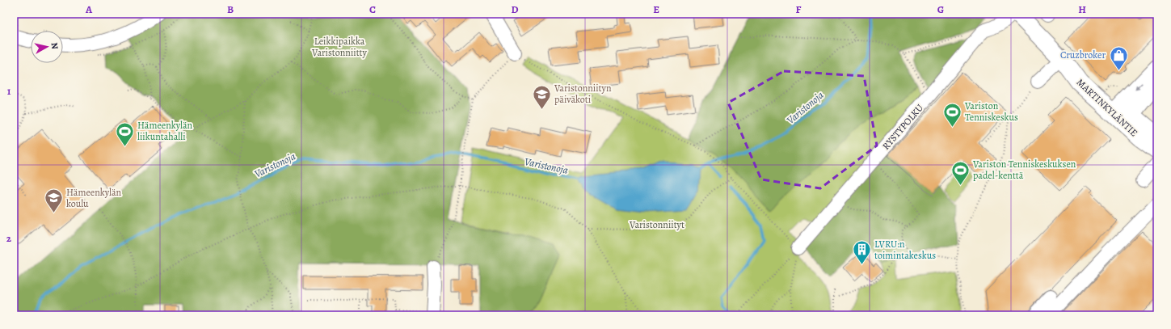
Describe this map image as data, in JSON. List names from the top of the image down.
{
  "streets": {
    "main road": ["MARTINKYLÄNTIE"],
    "street": ["RYSTYPOLKU"]
  },
  "crossings": [
    ["MARTINKYLÄNTIE", "RYSTYPOLKU"]
  ],
  "water": ["Varistonoja"],
  "parks": ["Leikkipaikka Varistonniitty", "Varistonniityt"],
  "places": {
    "shop": ["Cruzbroker"],
    "school or university": ["Varistonniityn päiväkoti", "Hämeenkylän koulu"],
    "sports": ["Variston Tenniskeskus", "Hämeenkylän liikuntahalli", "Variston Tenniskeskuksen padel-kenttä"],
    "building": ["LVRU:n toimintakeskus"]
  },
  "north": "right",
  "grid": {
    "columns": [
      "A",
      "B",
      "C",
      "D",
      "E",
      "F",
      "G",
      "H"
    ],
    "rows": ["1", "2"]
  }
}
